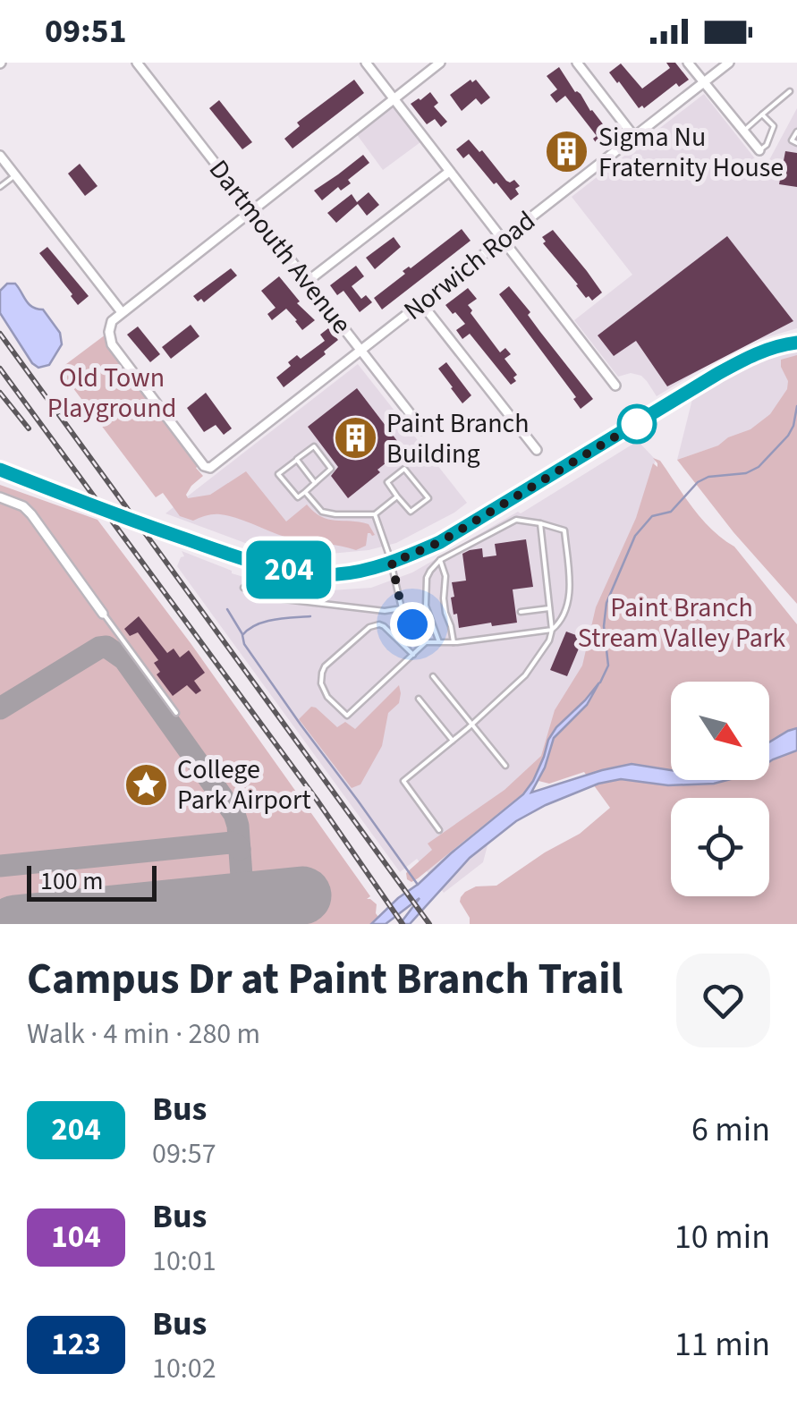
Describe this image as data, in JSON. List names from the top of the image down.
{
  "streets": {
    "street": ["Dartmouth Avenue", "Norwich Road"]
  },
  "crossings": [
    ["Dartmouth Avenue", "Norwich Road"]
  ],
  "parks": ["Old Town Playground", "Paint Branch Stream Valley Park"],
  "places": {
    "building": ["Sigma Nu Fraternity House", "Paint Branch Building"],
    "place": ["College Park Airport"]
  },
  "lines": ["bus line 204"],
  "scale_bar": "100 m",
  "north": "bottom right",
  "page": {
    "status": "09:51",
    "on_map": "204",
    "scale": "100 m",
    "heading": ["Campus Dr at Paint Branch Trail", "Walk · 4 min · 280 m"],
    "list": [
      {
        "mark": "204",
        "name": "Bus",
        "note": "09:57",
        "value": "6 min"
      },
      {
        "mark": "104",
        "name": "Bus",
        "note": "10:01",
        "value": "10 min"
      },
      {
        "mark": "123",
        "name": "Bus",
        "note": "10:02",
        "value": "11 min"
      }
    ]
  }
}
